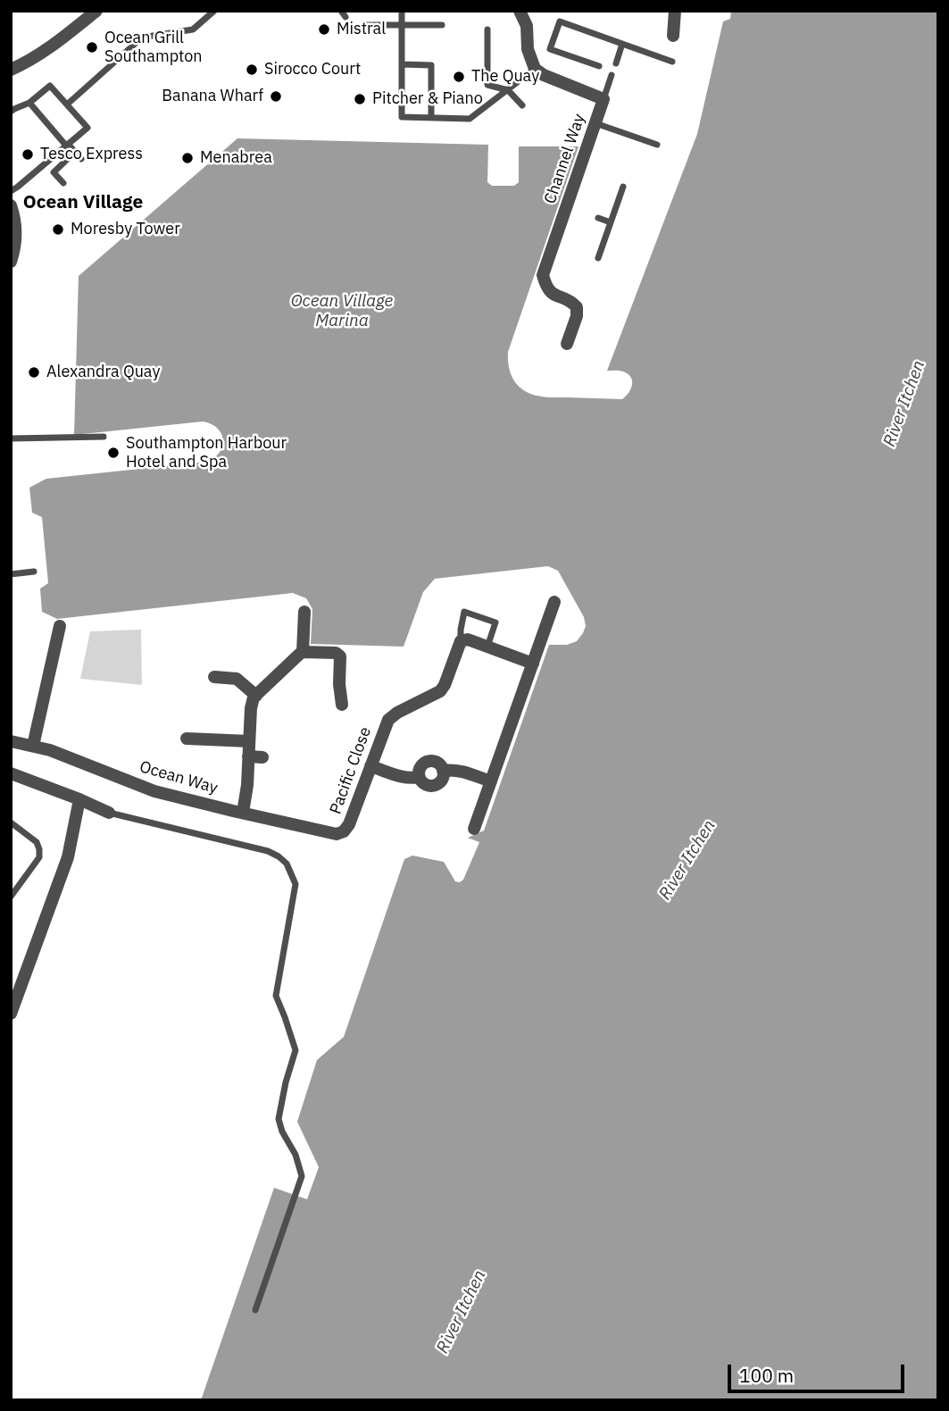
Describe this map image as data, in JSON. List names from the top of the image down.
{
  "streets": {
    "street": ["Channel Way", "Pacific Close", "Ocean Way"]
  },
  "crossings": [
    ["Pacific Close", "Ocean Way"]
  ],
  "districts": ["Ocean Village"],
  "water": ["Ocean Village Marina", "River Itchen"],
  "places": [
    "Mistral",
    "Ocean Grill Southampton",
    "Sirocco Court",
    "The Quay",
    "Banana Wharf",
    "Pitcher & Piano",
    "Tesco Express",
    "Menabrea",
    "Moresby Tower",
    "Alexandra Quay",
    "Southampton Harbour Hotel and Spa"
  ],
  "scale_bar": "100 m"
}
